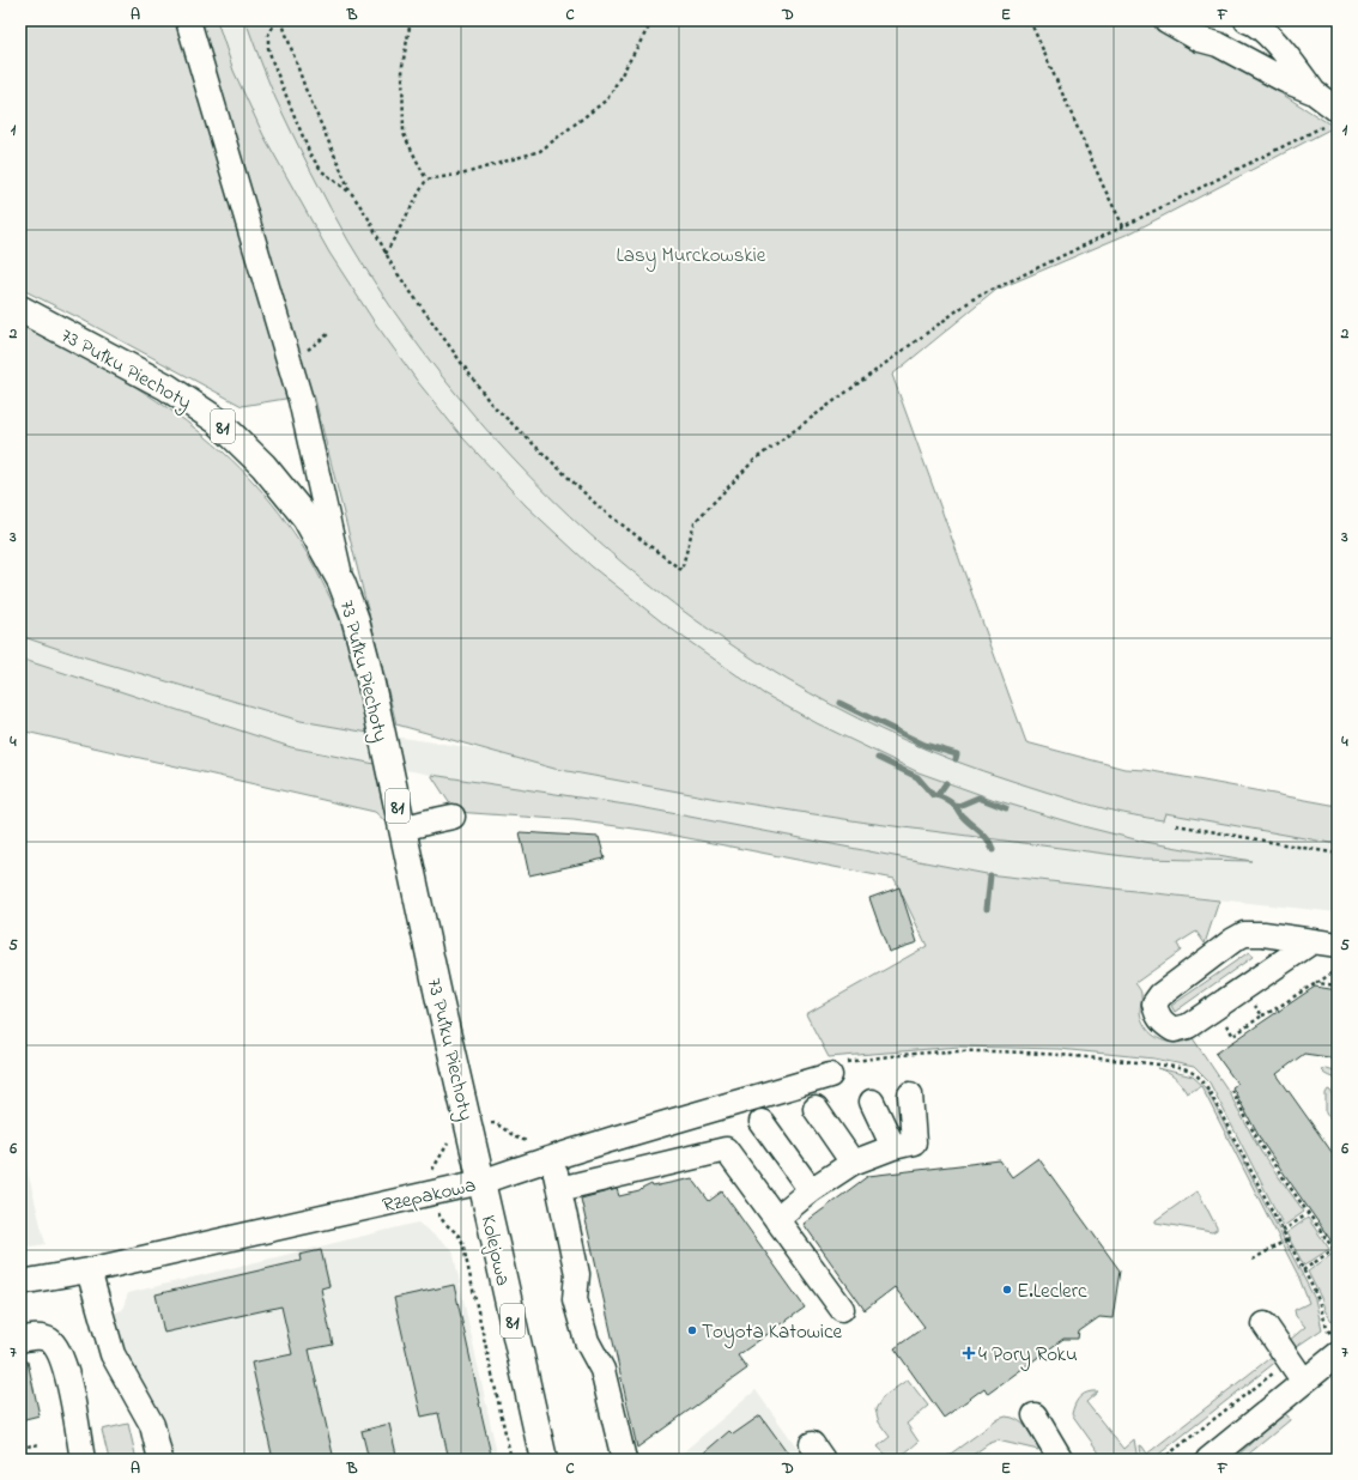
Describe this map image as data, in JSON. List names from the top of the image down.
{
  "streets": {
    "main road": ["73 Pułku Piechoty", "81", "Kolejowa"],
    "street": ["Rzepakowa"]
  },
  "crossings": [
    ["73 Pułku Piechoty", "Rzepakowa"],
    ["73 Pułku Piechoty", "Kolejowa"],
    ["Rzepakowa", "Kolejowa"]
  ],
  "parks": ["Lasy Murckowskie"],
  "places": {
    "other": ["E.Leclerc", "Toyota Katowice"],
    "health": ["4 Pory Roku"]
  },
  "grid": {
    "columns": [
      "A",
      "B",
      "C",
      "D",
      "E",
      "F"
    ],
    "rows": [
      "1",
      "2",
      "3",
      "4",
      "5",
      "6",
      "7"
    ]
  }
}
